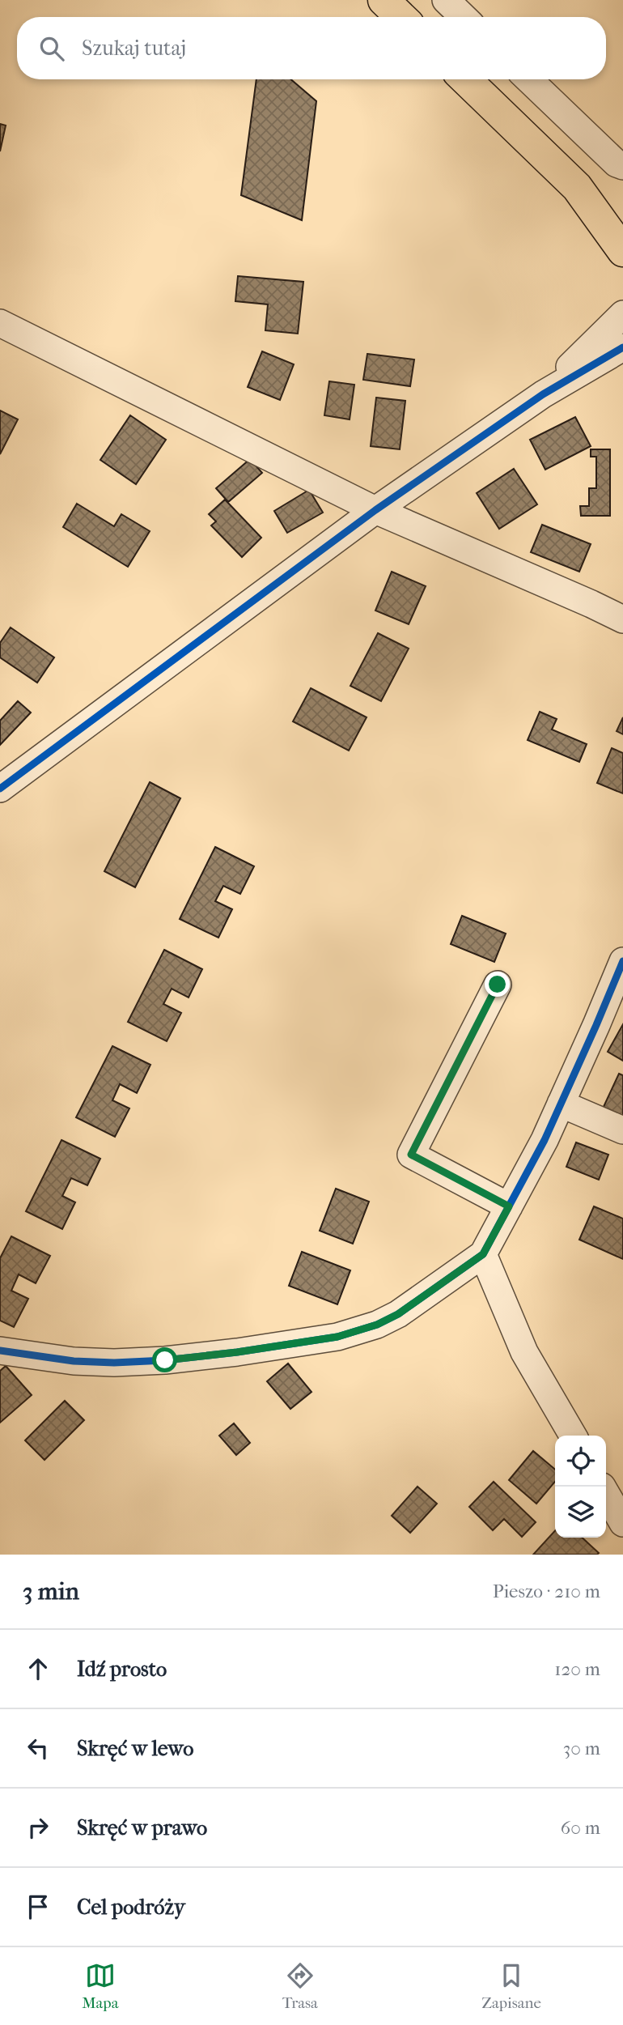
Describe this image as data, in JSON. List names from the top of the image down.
{
  "page": {
    "search": "Szukaj tutaj",
    "heading": ["3 min", "Pieszo · 210 m"],
    "list": [
      ["Idź prosto", "120 m"],
      ["Skręć w lewo", "30 m"],
      ["Skręć w prawo", "60 m"],
      "Cel podróży"
    ],
    "nav": ["Mapa", "Trasa", "Zapisane"]
  }
}
